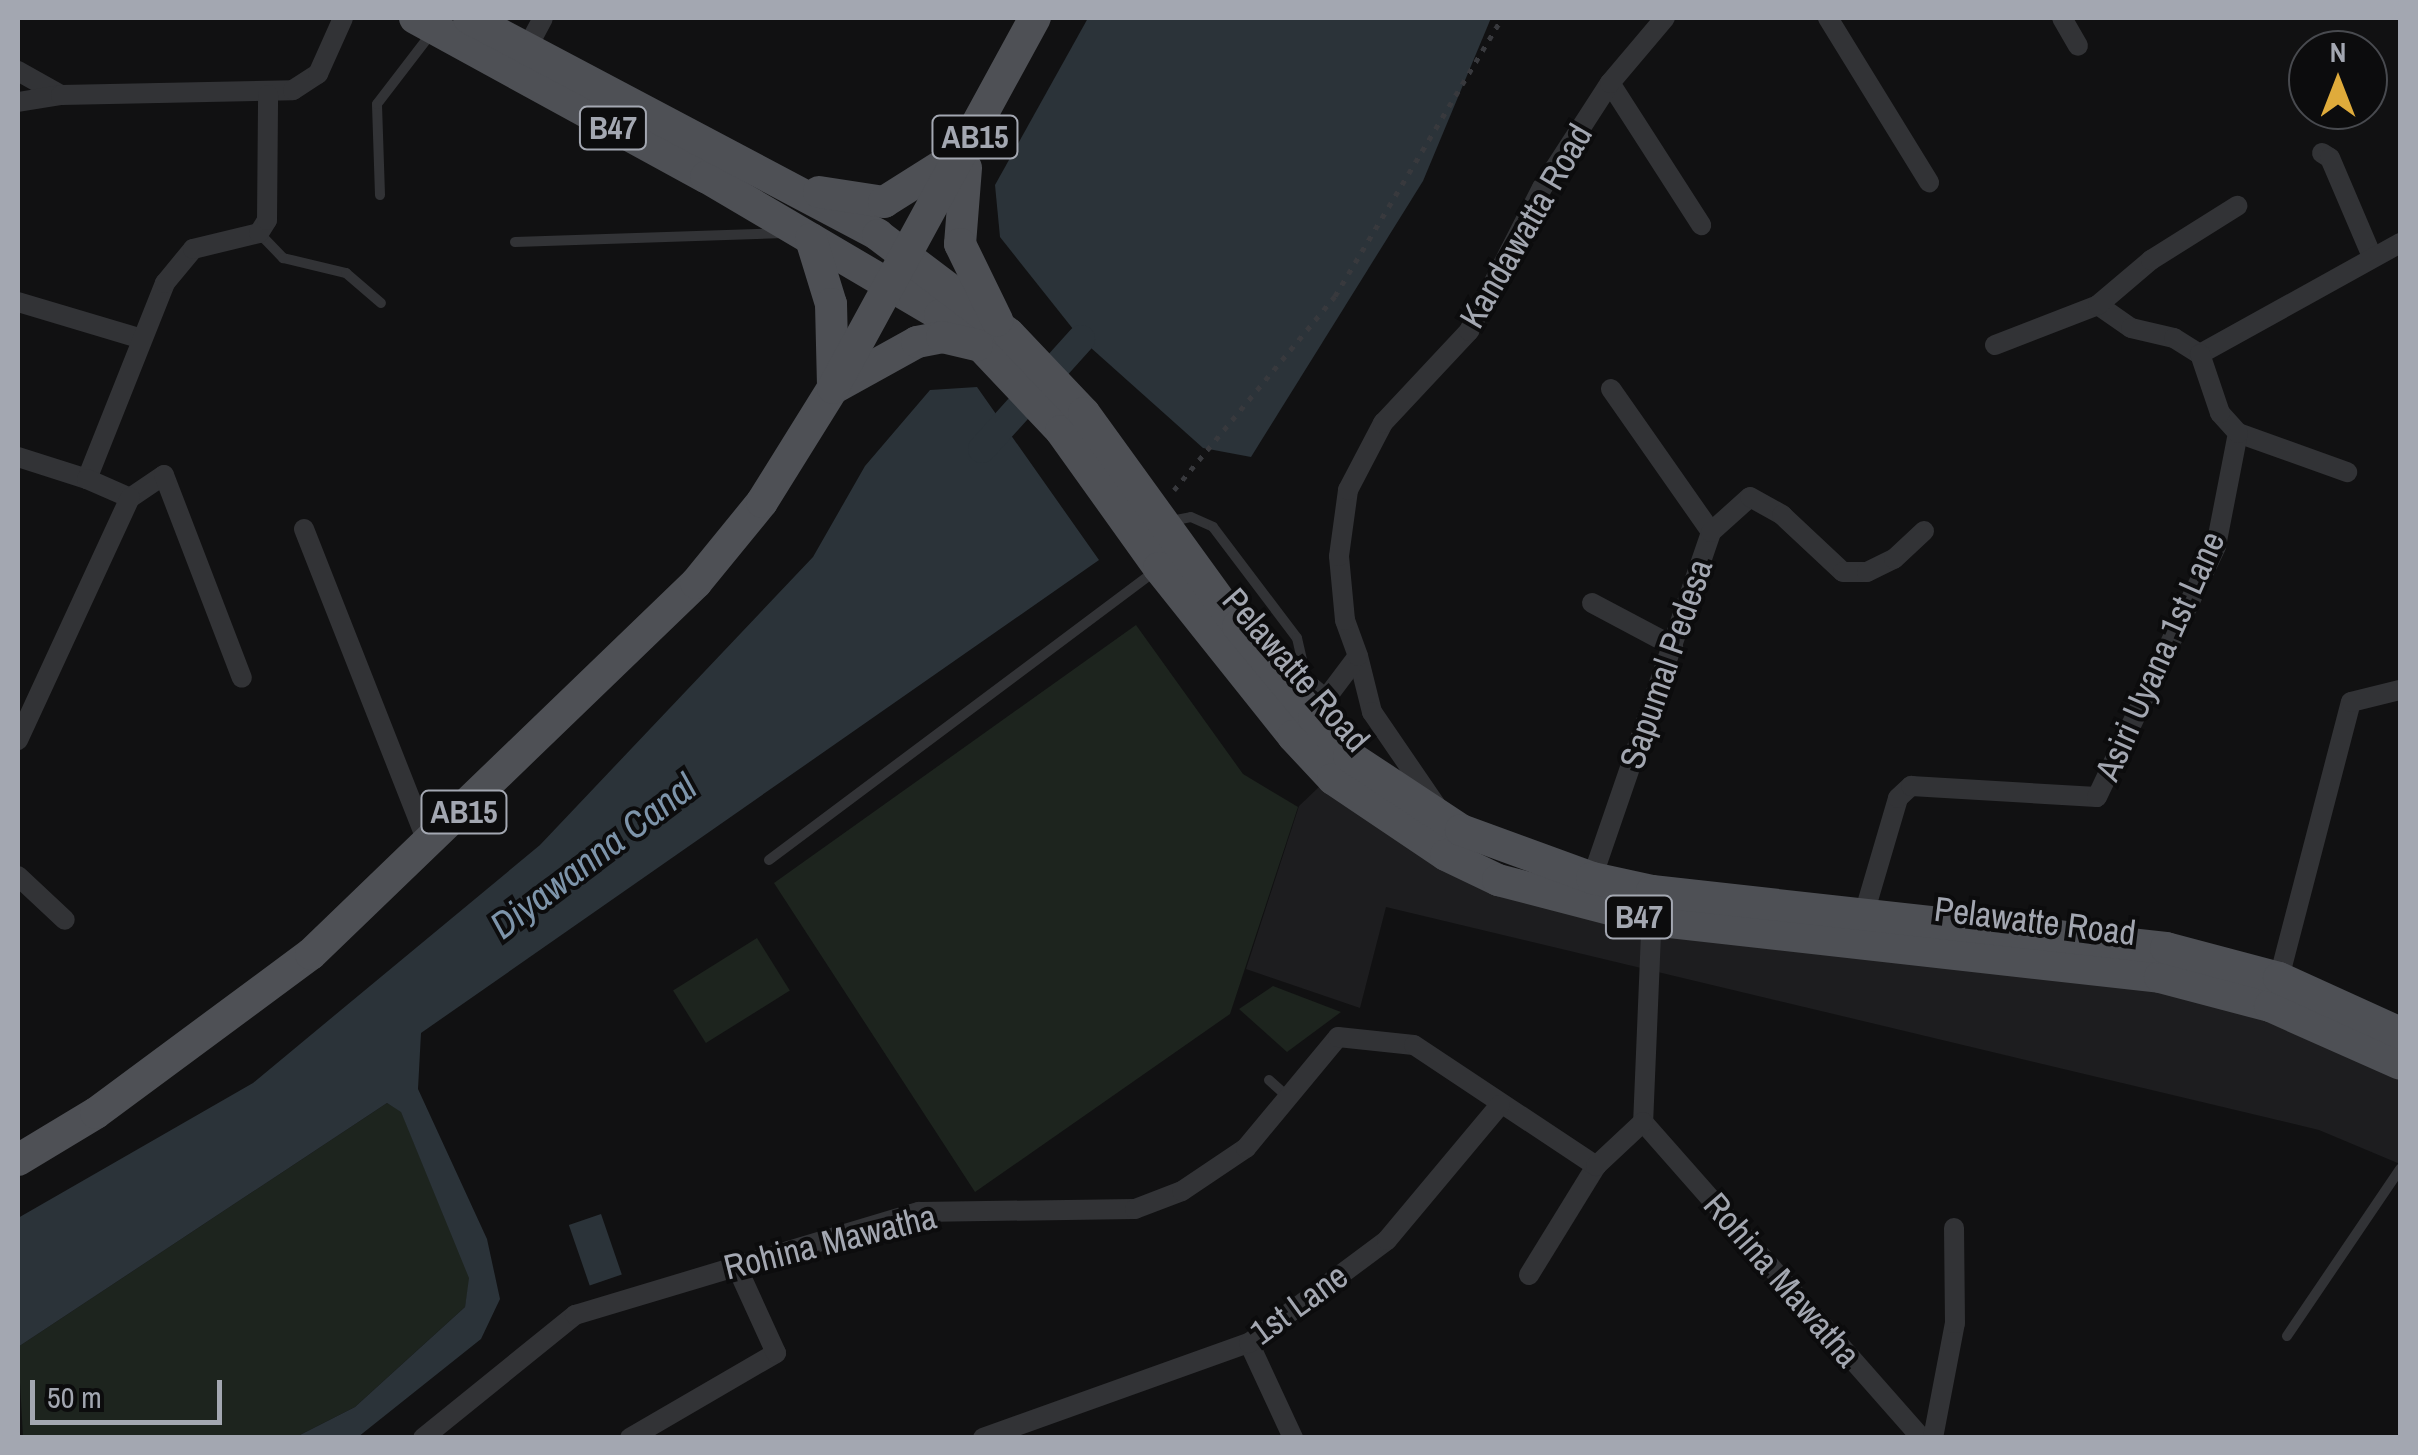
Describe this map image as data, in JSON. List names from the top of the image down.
{
  "streets": {
    "main road": ["B47", "AB15", "Pelawatte Road"],
    "street": [
      "Kandawatta Road",
      "Asiri Uyana 1st Lane",
      "Sapumal Pedesa",
      "Rohina Mawatha",
      "1st Lane"
    ]
  },
  "crossings": [
    ["AB15", "Pelawatte Road"],
    ["Kandawatta Road", "Pelawatte Road"],
    ["Asiri Uyana 1st Lane", "Pelawatte Road"],
    ["Sapumal Pedesa", "Pelawatte Road"],
    ["Rohina Mawatha", "1st Lane"]
  ],
  "water": ["Diyawanna Canal"],
  "scale_bar": "50 m",
  "north": "top"
}
